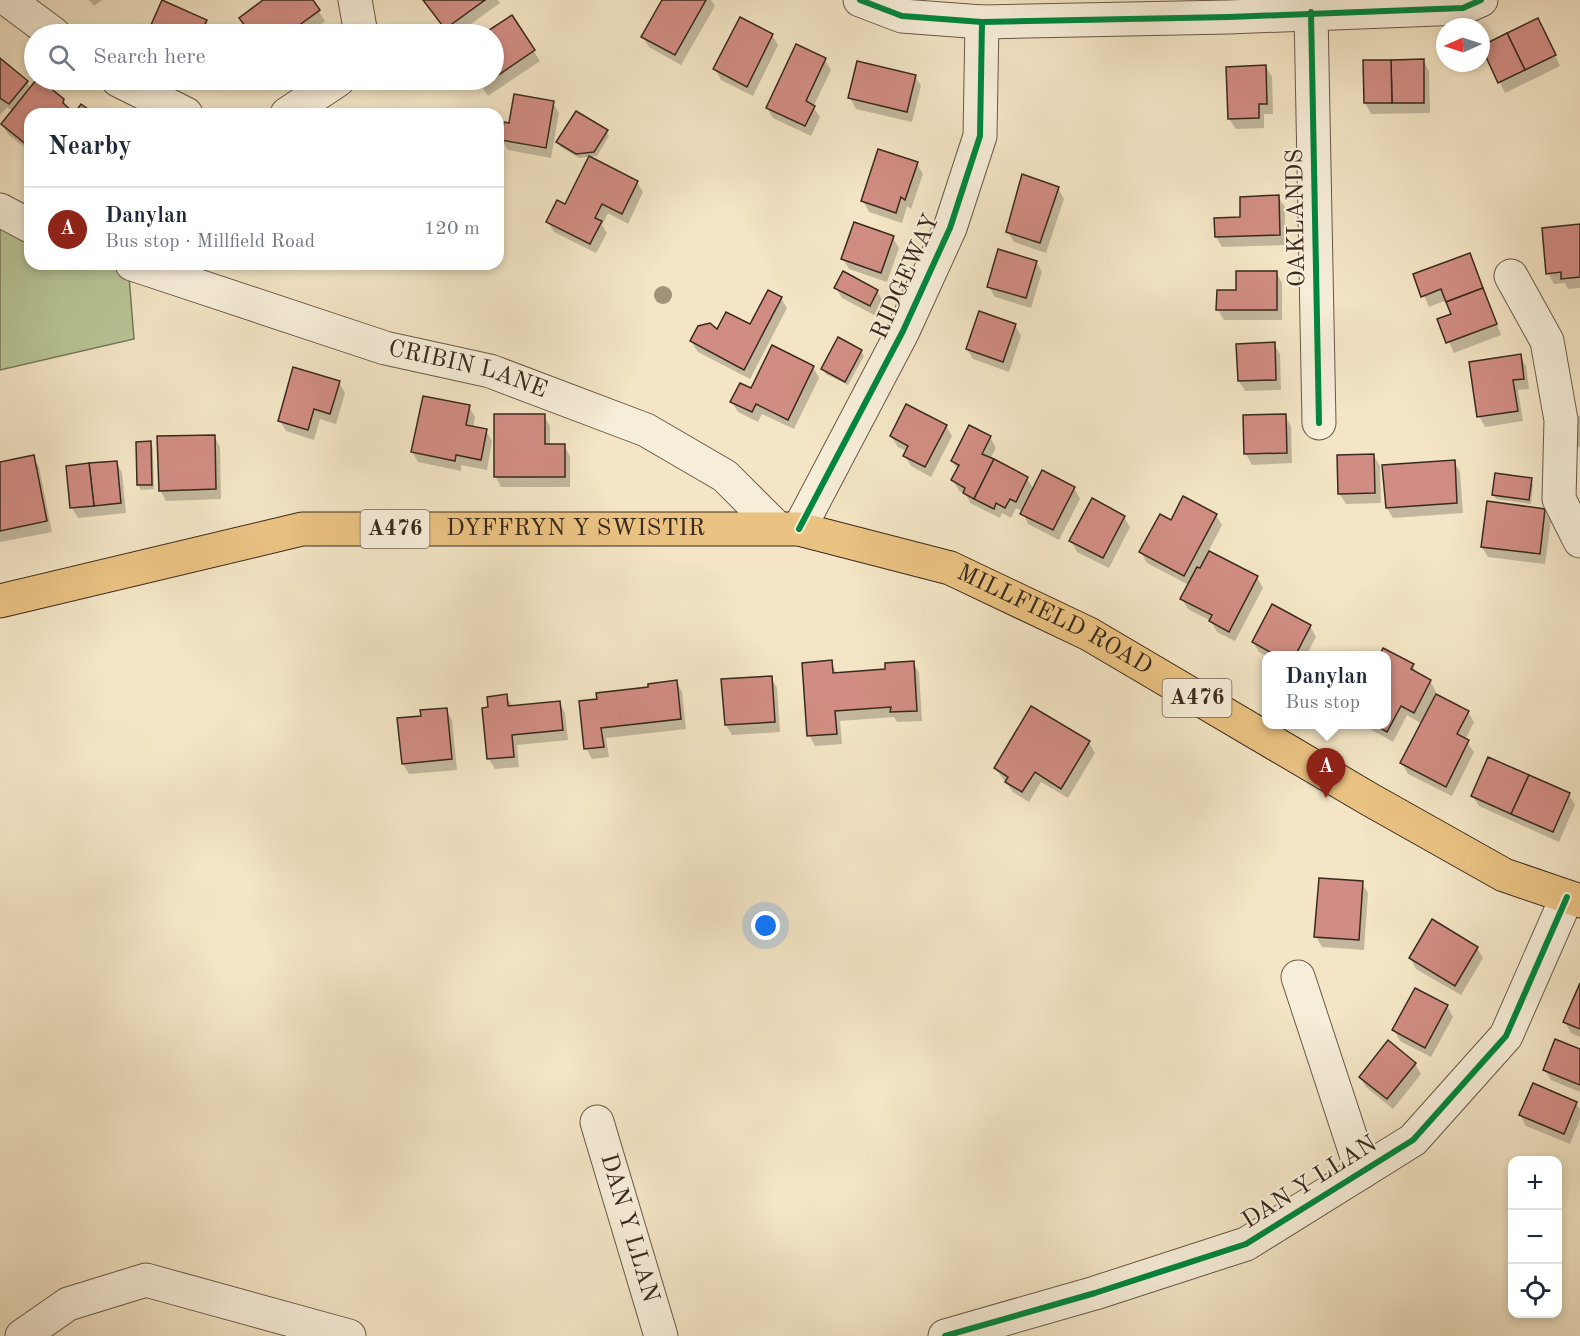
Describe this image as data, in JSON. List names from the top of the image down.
{
  "streets": {
    "main road": ["DYFFRYN Y SWISTIR", "A476", "MILLFIELD ROAD"],
    "street": [
      "OAKLANDS",
      "RIDGEWAY",
      "CRIBIN LANE",
      "DAN Y LLAN"
    ]
  },
  "crossings": [
    ["RIDGEWAY", "CRIBIN LANE"],
    ["RIDGEWAY", "DYFFRYN Y SWISTIR"],
    ["RIDGEWAY", "MILLFIELD ROAD"],
    ["CRIBIN LANE", "DYFFRYN Y SWISTIR"],
    ["CRIBIN LANE", "MILLFIELD ROAD"],
    ["DYFFRYN Y SWISTIR", "MILLFIELD ROAD"],
    ["MILLFIELD ROAD", "DAN Y LLAN"]
  ],
  "north": "left",
  "page": {
    "search": "Search here",
    "heading": "Nearby",
    "list": [
      {
        "mark": "A",
        "name": "Danylan",
        "note": "Bus stop · Millfield Road",
        "value": "120 m"
      }
    ],
    "popup": ["Danylan", "Bus stop"],
    "pins": "A",
    "map_buttons": ["+", "−"]
  }
}
